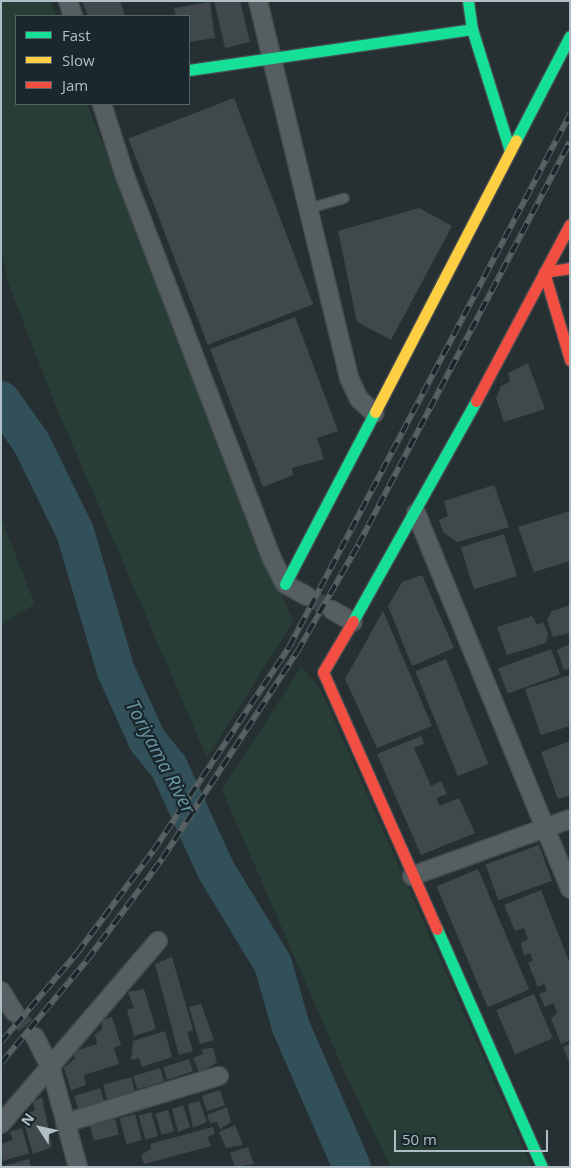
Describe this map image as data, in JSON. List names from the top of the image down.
{
  "water": ["Toriyama River"],
  "legend": ["Fast", "Slow", "Jam"],
  "scale_bar": "50 m",
  "north": "top left"
}
